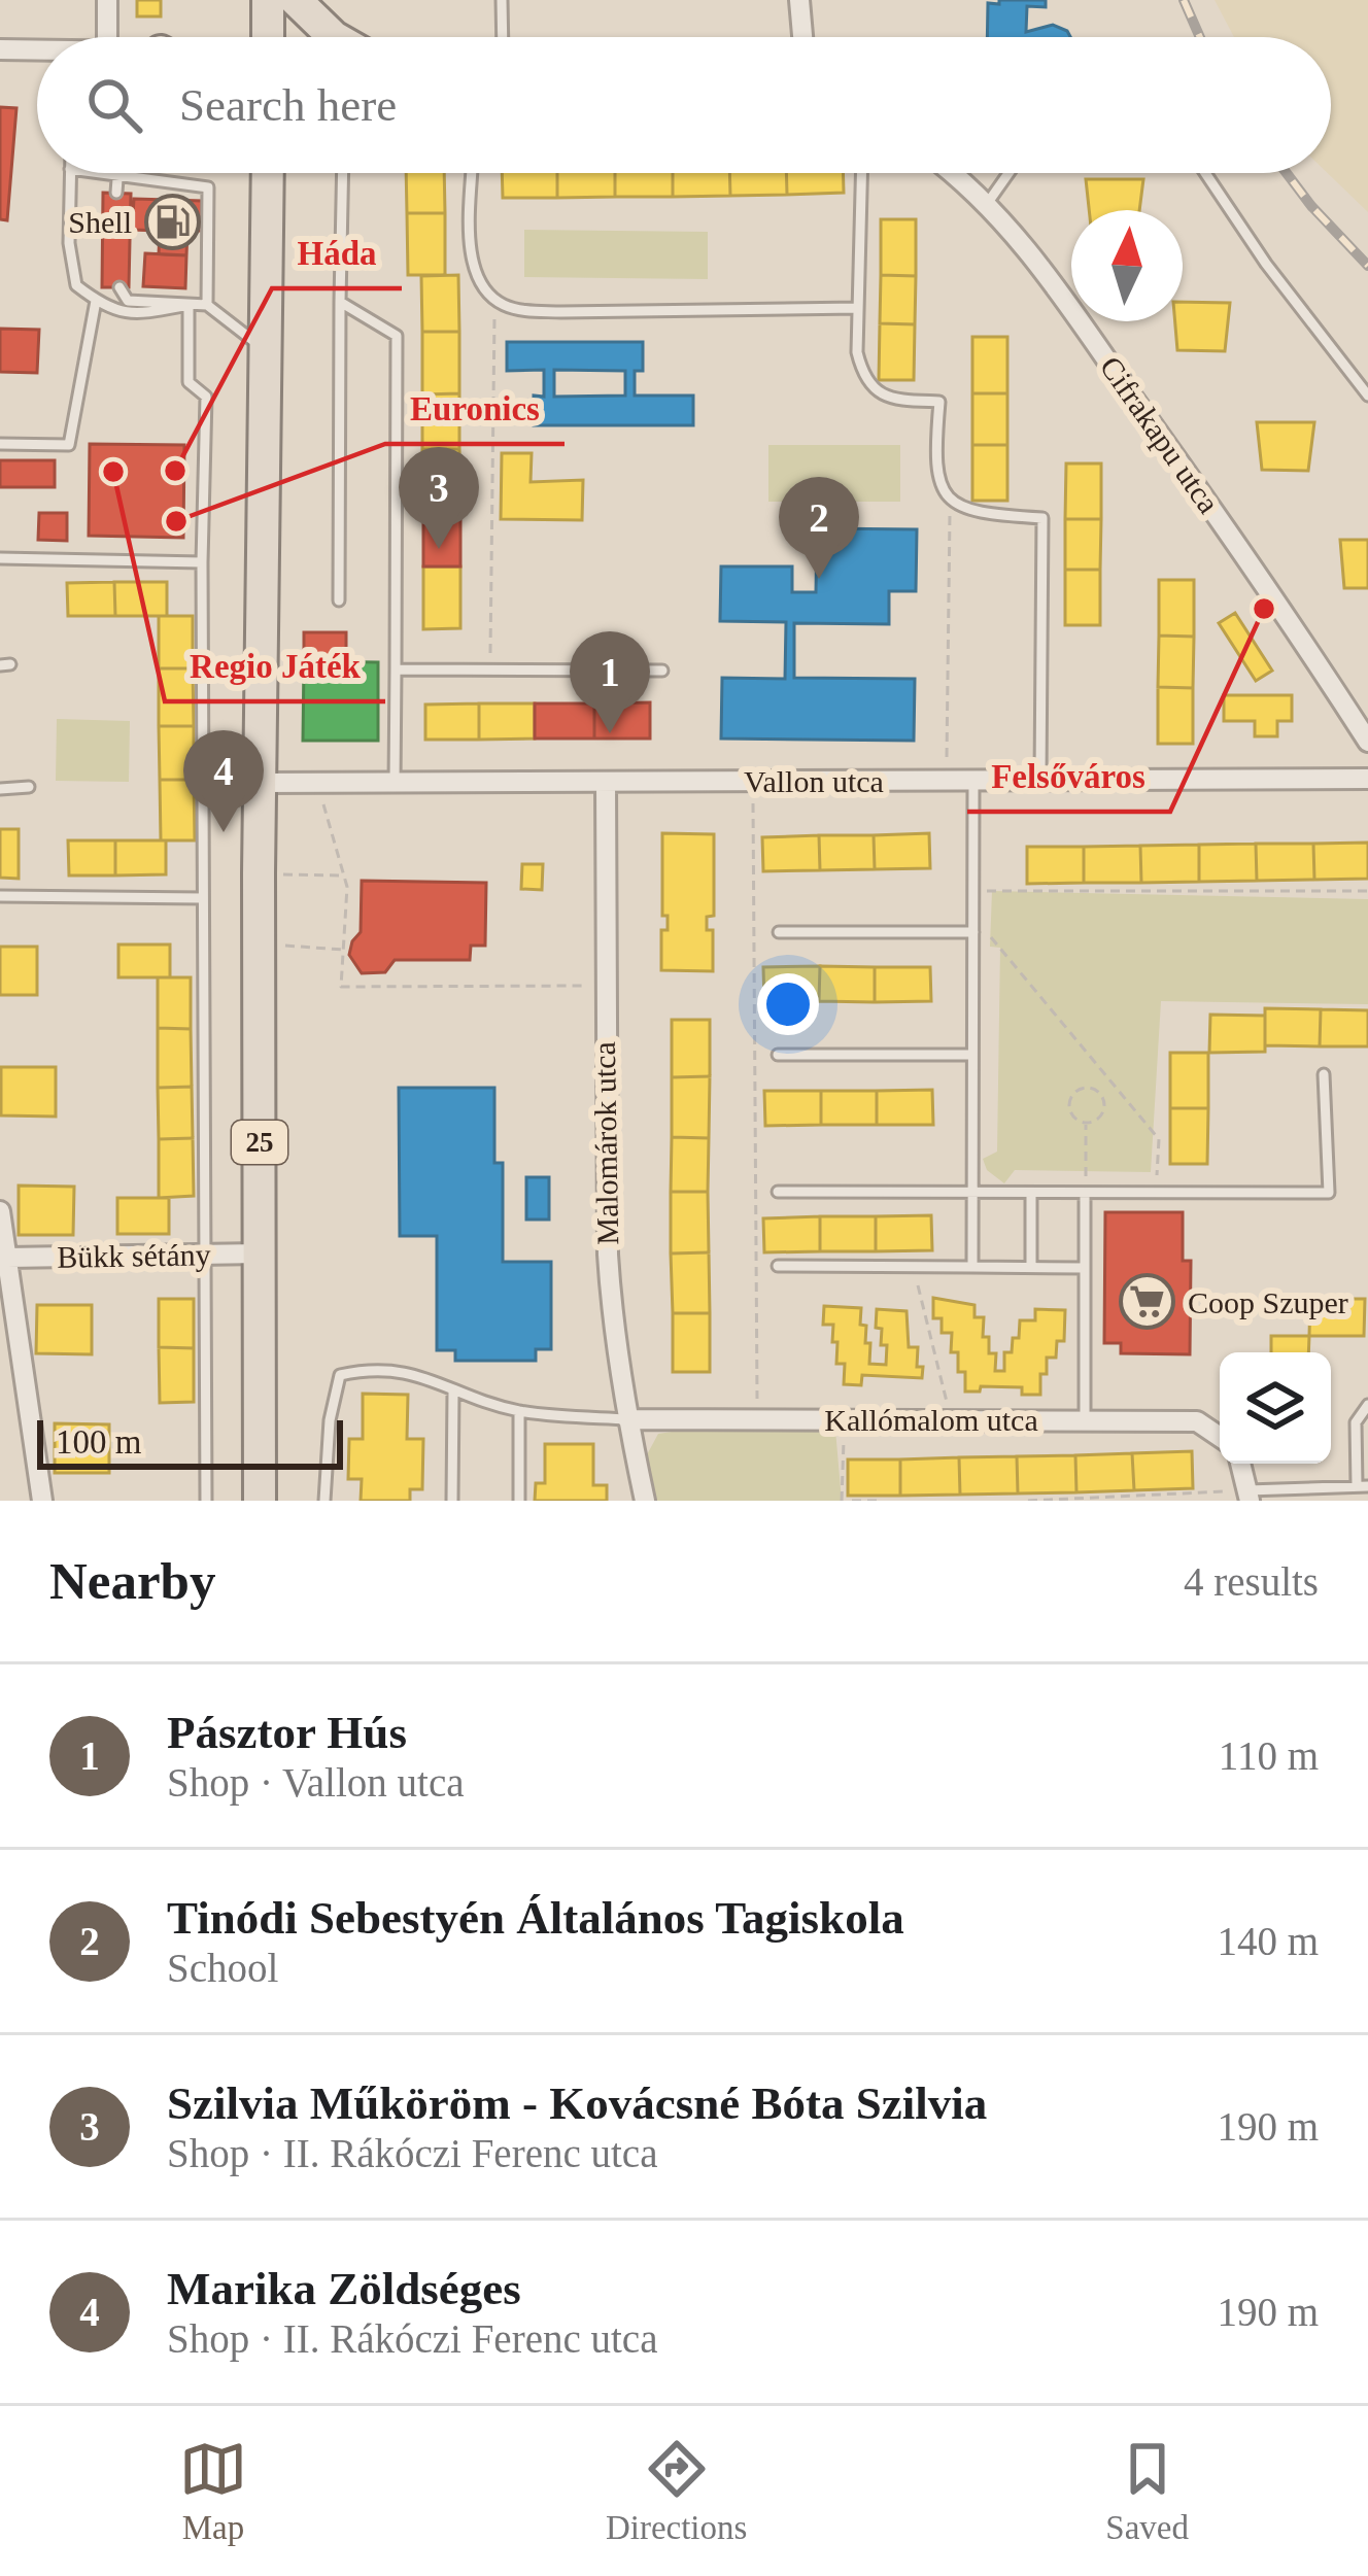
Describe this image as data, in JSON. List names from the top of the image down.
{
  "streets": {
    "main road": ["25"],
    "street": [
      "Cifrakapu utca",
      "Vallon utca",
      "Malomárok utca",
      "Bükk sétány",
      "Kallómalom utca"
    ]
  },
  "crossings": [
    ["Vallon utca", "25"],
    ["Vallon utca", "Malomárok utca"],
    ["25", "Bükk sétány"],
    ["Malomárok utca", "Kallómalom utca"]
  ],
  "places": {
    "fuel station": ["Shell"],
    "other": [
      "Háda",
      "Regio Játék",
      "Euronics",
      "Felsőváros"
    ],
    "supermarket": ["Coop Szuper"]
  },
  "scale_bar": "100 m",
  "north": "top",
  "page": {
    "search": "Search here",
    "pins": [
      "3",
      "2",
      "1",
      "4"
    ],
    "scale": "100 m",
    "heading": ["Nearby", "4 results"],
    "list": [
      {
        "mark": "1",
        "name": "Pásztor Hús",
        "note": "Shop · Vallon utca",
        "value": "110 m"
      },
      {
        "mark": "2",
        "name": "Tinódi Sebestyén Általános Tagiskola",
        "note": "School",
        "value": "140 m"
      },
      {
        "mark": "3",
        "name": "Szilvia Műköröm - Kovácsné Bóta Szilvia",
        "note": "Shop · II. Rákóczi Ferenc utca",
        "value": "190 m"
      },
      {
        "mark": "4",
        "name": "Marika Zöldséges",
        "note": "Shop · II. Rákóczi Ferenc utca",
        "value": "190 m"
      }
    ],
    "nav": ["Map", "Directions", "Saved"]
  }
}
